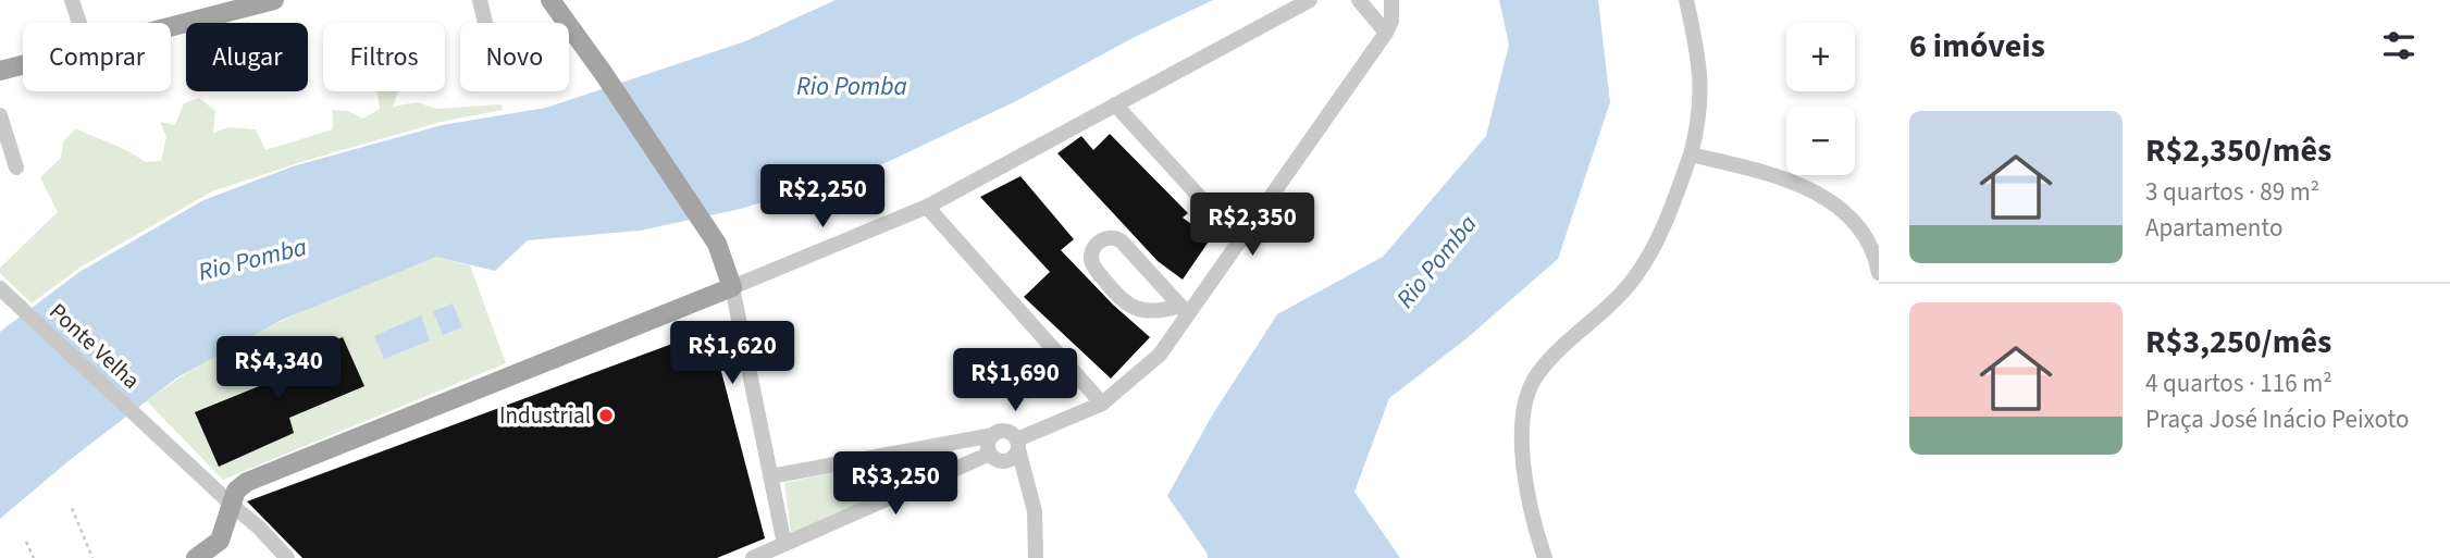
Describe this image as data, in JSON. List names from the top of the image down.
{
  "streets": {
    "street": ["Ponte Velha"]
  },
  "water": ["Rio Pomba"],
  "places": ["Industrial"],
  "page": {
    "heading": "6 imóveis",
    "map_buttons": ["+", "−"],
    "chip": [
      "Comprar",
      "Alugar",
      "Filtros",
      "Novo"
    ],
    "list": [
      {
        "name": "R$2,350/mês",
        "note": "3 quartos · 89 m² · Apartamento"
      },
      {
        "name": "R$3,250/mês",
        "note": "4 quartos · 116 m² · Praça José Inácio Peixoto"
      }
    ],
    "price": [
      "R$2,250",
      "R$2,350",
      "R$1,620",
      "R$4,340",
      "R$1,690",
      "R$3,250"
    ]
  }
}
